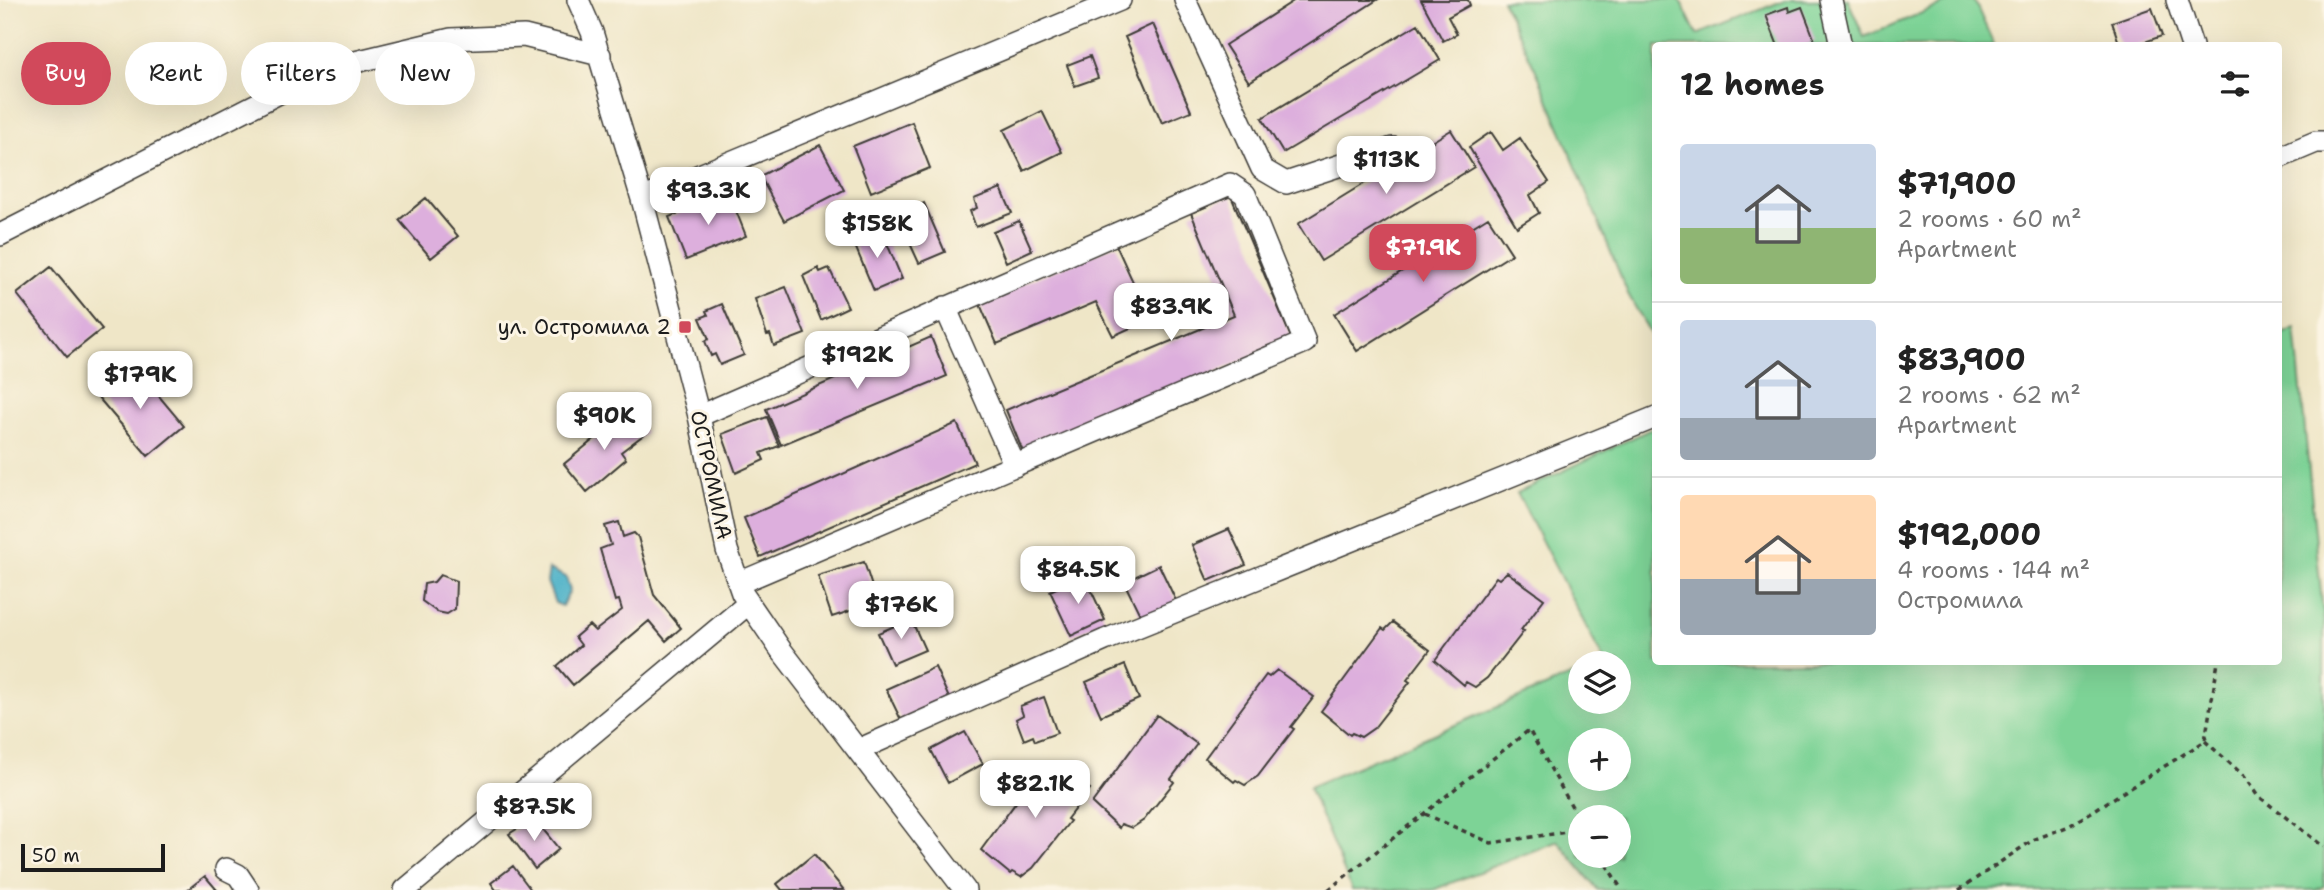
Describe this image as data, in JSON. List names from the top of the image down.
{
  "streets": {
    "street": ["ОСТРОМИЛА"]
  },
  "places": {
    "transit": ["ул. Остромила 2"]
  },
  "scale_bar": "50 m",
  "page": {
    "chip": [
      "Buy",
      "Rent",
      "Filters",
      "New"
    ],
    "heading": "12 homes",
    "list": [
      {
        "name": "$71,900",
        "note": "2 rooms · 60 m² · Apartment"
      },
      {
        "name": "$83,900",
        "note": "2 rooms · 62 m² · Apartment"
      },
      {
        "name": "$192,000",
        "note": "4 rooms · 144 m² · Остромила"
      }
    ],
    "price": [
      "$113K",
      "$93.3K",
      "$158K",
      "$71.9K",
      "$83.9K",
      "$192K",
      "$179K",
      "$90K",
      "$84.5K",
      "$176K",
      "$82.1K",
      "$87.5K"
    ],
    "map_buttons": ["+", "−"],
    "scale": "50 m"
  }
}
